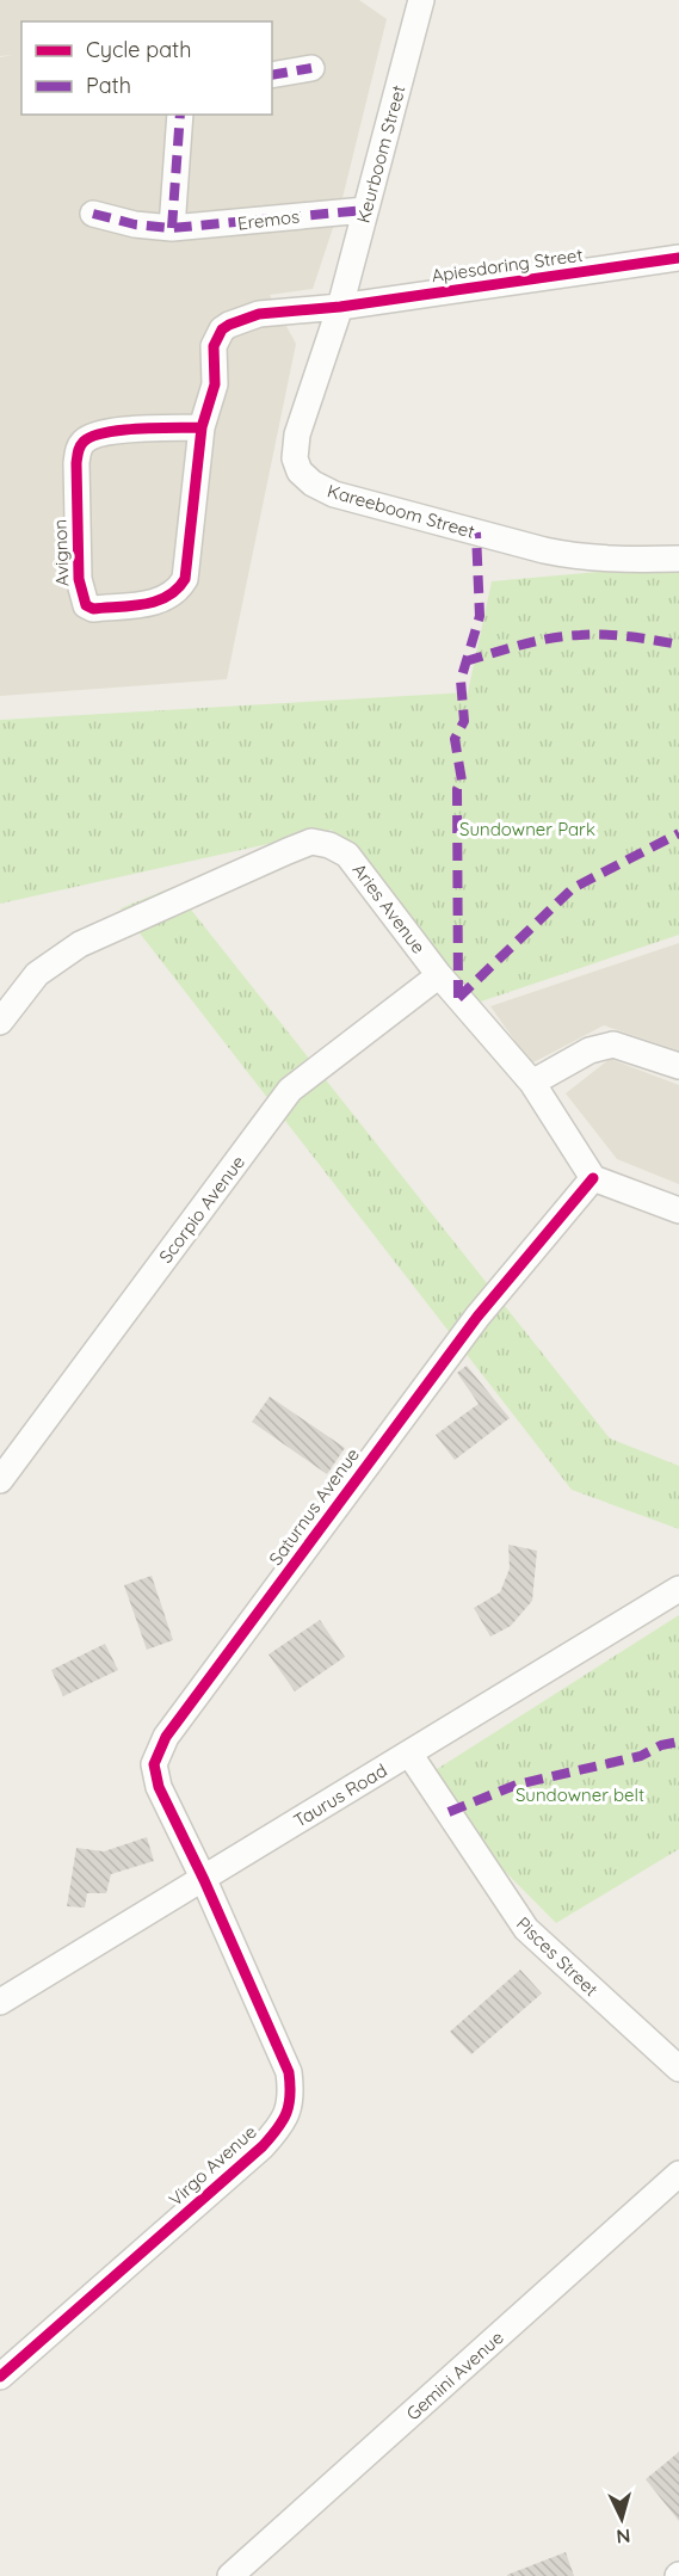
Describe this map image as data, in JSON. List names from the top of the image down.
{
  "streets": {
    "street": [
      "Keurboom Street",
      "Eremos",
      "Apiesdoring Street",
      "Kareeboom Street",
      "Avignon",
      "Aries Avenue",
      "Scorpio Avenue",
      "Saturnus Avenue",
      "Taurus Road",
      "Pisces Street",
      "Virgo Avenue",
      "Gemini Avenue"
    ]
  },
  "crossings": [
    ["Keurboom Street", "Eremos"],
    ["Keurboom Street", "Apiesdoring Street"],
    ["Keurboom Street", "Kareeboom Street"],
    ["Keurboom Street", "Avignon"],
    ["Apiesdoring Street", "Kareeboom Street"],
    ["Apiesdoring Street", "Avignon"],
    ["Kareeboom Street", "Avignon"],
    ["Aries Avenue", "Scorpio Avenue"],
    ["Aries Avenue", "Saturnus Avenue"],
    ["Saturnus Avenue", "Taurus Road"],
    ["Saturnus Avenue", "Virgo Avenue"],
    ["Taurus Road", "Pisces Street"],
    ["Taurus Road", "Virgo Avenue"]
  ],
  "parks": ["Sundowner Park", "Sundowner belt"],
  "legend": ["Cycle path", "Path"],
  "north": "bottom"
}
